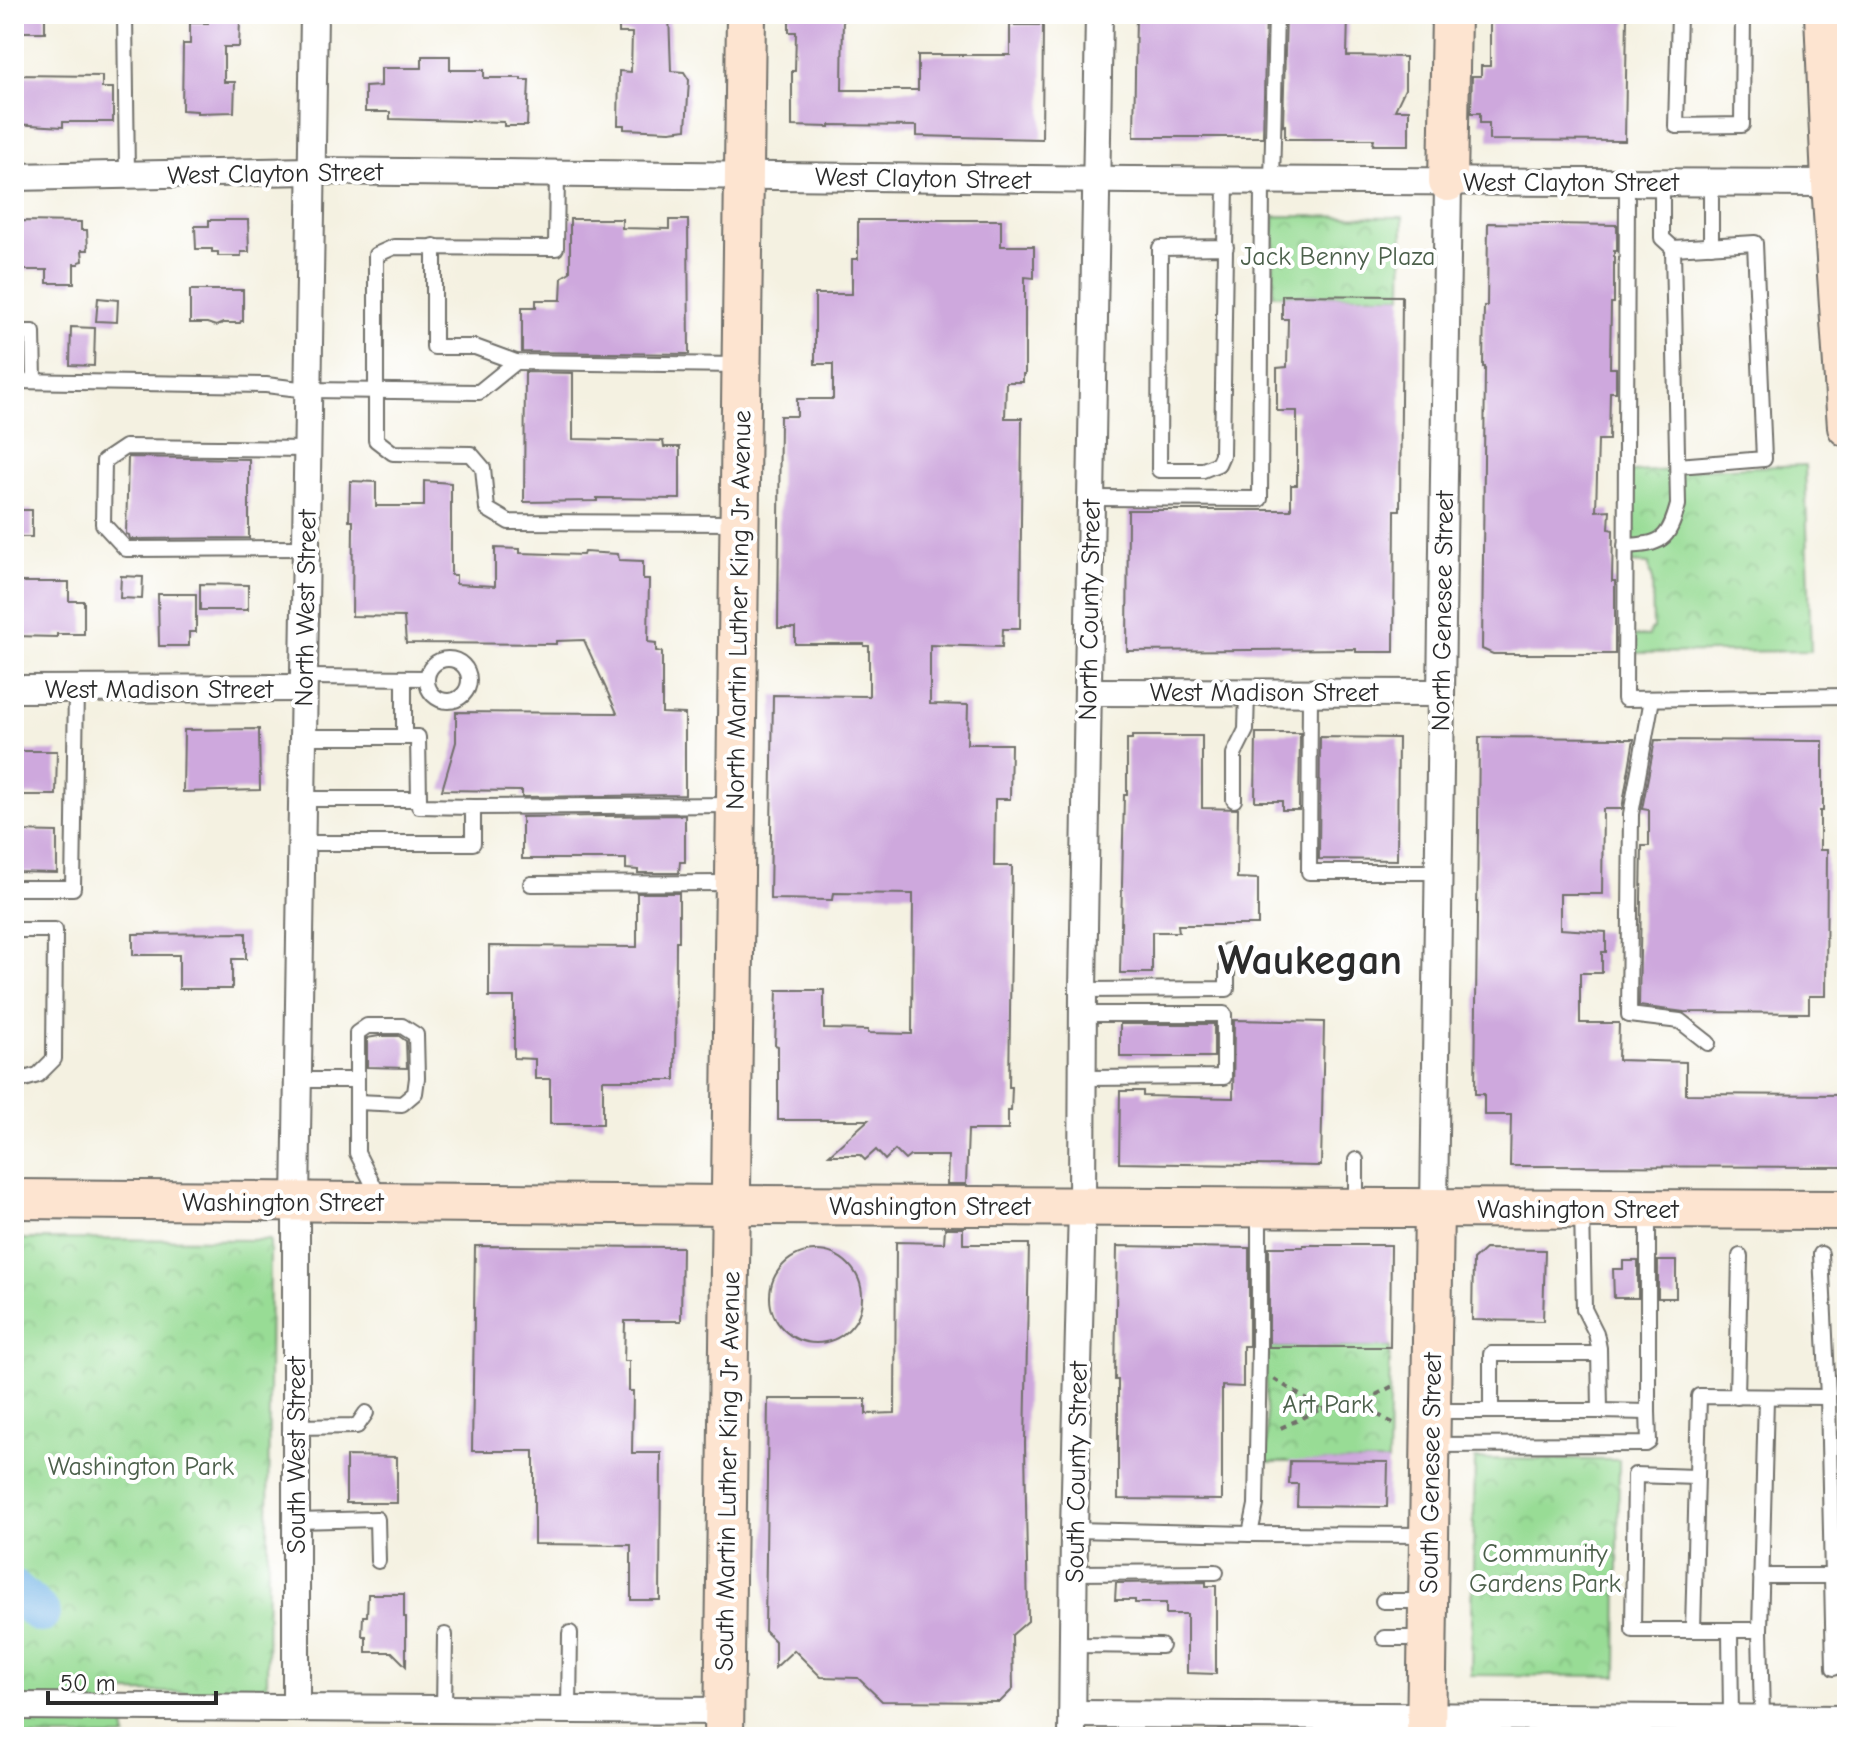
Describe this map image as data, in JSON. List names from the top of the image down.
{
  "streets": {
    "street": [
      "West Clayton Street",
      "North West Street",
      "North Martin Luther King Jr Avenue",
      "North County Street",
      "North Genesee Street",
      "West Madison Street",
      "Washington Street",
      "South West Street",
      "South Martin Luther King Jr Avenue",
      "South County Street",
      "South Genesee Street"
    ]
  },
  "crossings": [
    ["West Clayton Street", "North West Street"],
    ["West Clayton Street", "North Martin Luther King Jr Avenue"],
    ["West Clayton Street", "North County Street"],
    ["West Clayton Street", "North Genesee Street"],
    ["North West Street", "West Madison Street"],
    ["North West Street", "Washington Street"],
    ["North West Street", "South West Street"],
    ["North Martin Luther King Jr Avenue", "Washington Street"],
    ["North Martin Luther King Jr Avenue", "South Martin Luther King Jr Avenue"],
    ["North County Street", "West Madison Street"],
    ["North County Street", "Washington Street"],
    ["North County Street", "South County Street"],
    ["North Genesee Street", "West Madison Street"],
    ["North Genesee Street", "Washington Street"],
    ["North Genesee Street", "South Genesee Street"],
    ["Washington Street", "South West Street"],
    ["Washington Street", "South Martin Luther King Jr Avenue"],
    ["Washington Street", "South County Street"],
    ["Washington Street", "South Genesee Street"]
  ],
  "districts": ["Waukegan"],
  "parks": [
    "Jack Benny Plaza",
    "Art Park",
    "Washington Park",
    "Community Gardens Park"
  ],
  "scale_bar": "50 m"
}
